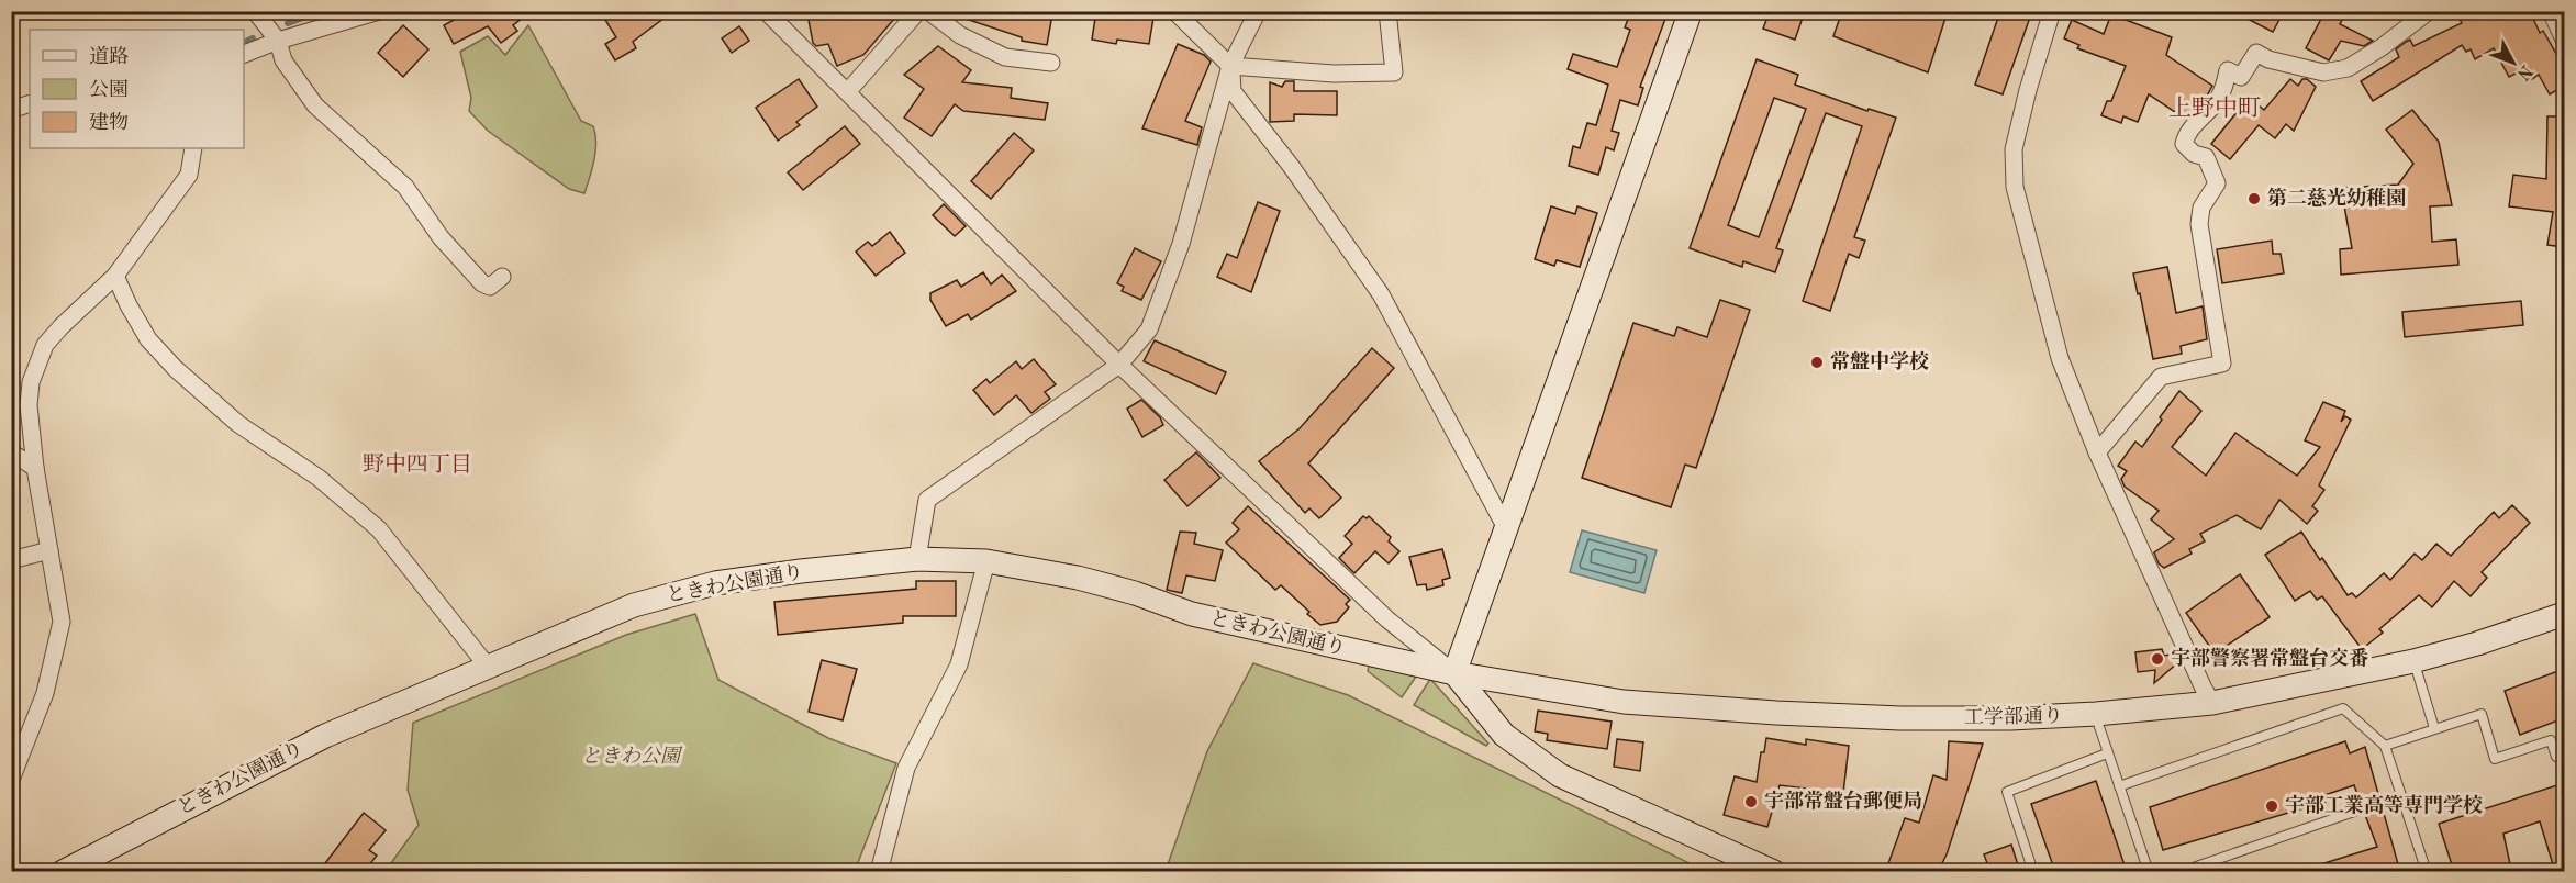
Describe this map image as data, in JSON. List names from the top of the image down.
{
  "streets": {
    "street": ["ときわ公園通り", "工学部通り"]
  },
  "crossings": [
    ["ときわ公園通り", "工学部通り"]
  ],
  "districts": ["上野中町", "野中四丁目"],
  "parks": ["ときわ公園"],
  "places": [
    "第二慈光幼稚園",
    "常盤中学校",
    "宇部警察署常盤台交番",
    "宇部常盤台郵便局",
    "宇部工業高等専門学校"
  ],
  "legend": ["道路", "公園", "建物"],
  "north": "bottom right"
}
